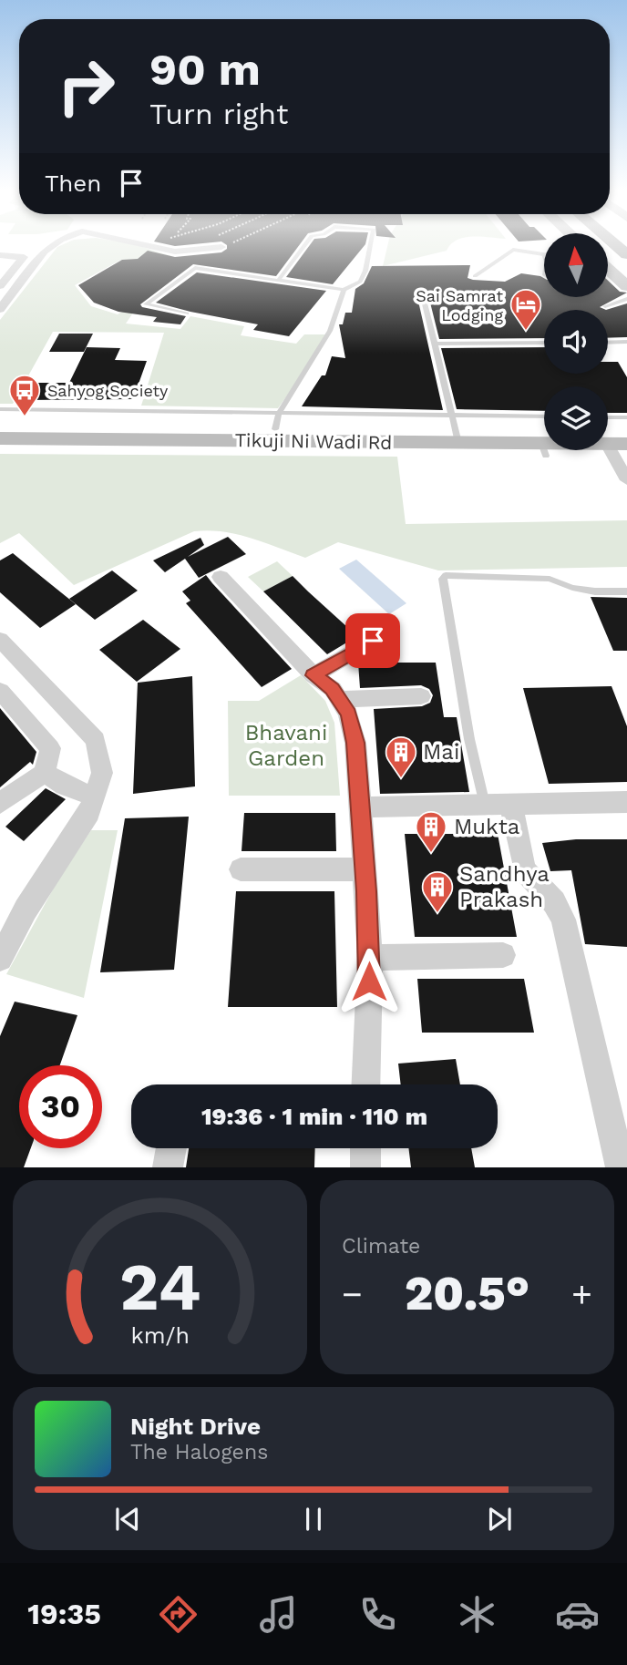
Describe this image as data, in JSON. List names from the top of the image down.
{
  "streets": {
    "main road": ["Tikuji Ni Wadi Rd"]
  },
  "parks": ["Bhavani Garden"],
  "places": {
    "hotel": ["Sai Samrat Lodging"],
    "bus stop": ["Sahyog Society"],
    "building": ["Mai", "Mukta", "Sandhya Prakash"]
  },
  "north": "top",
  "page": {
    "turn": ["90 m", "Turn right"],
    "then": "Then",
    "limit": "30",
    "trip": "19:36 · 1 min · 110 m",
    "tile": "Climate",
    "heat": ["−", "20.5°", "+"],
    "song": ["Night Drive", "The Halogens"],
    "tabs": "19:35",
    "gauge": ["24", "km/h"]
  }
}
